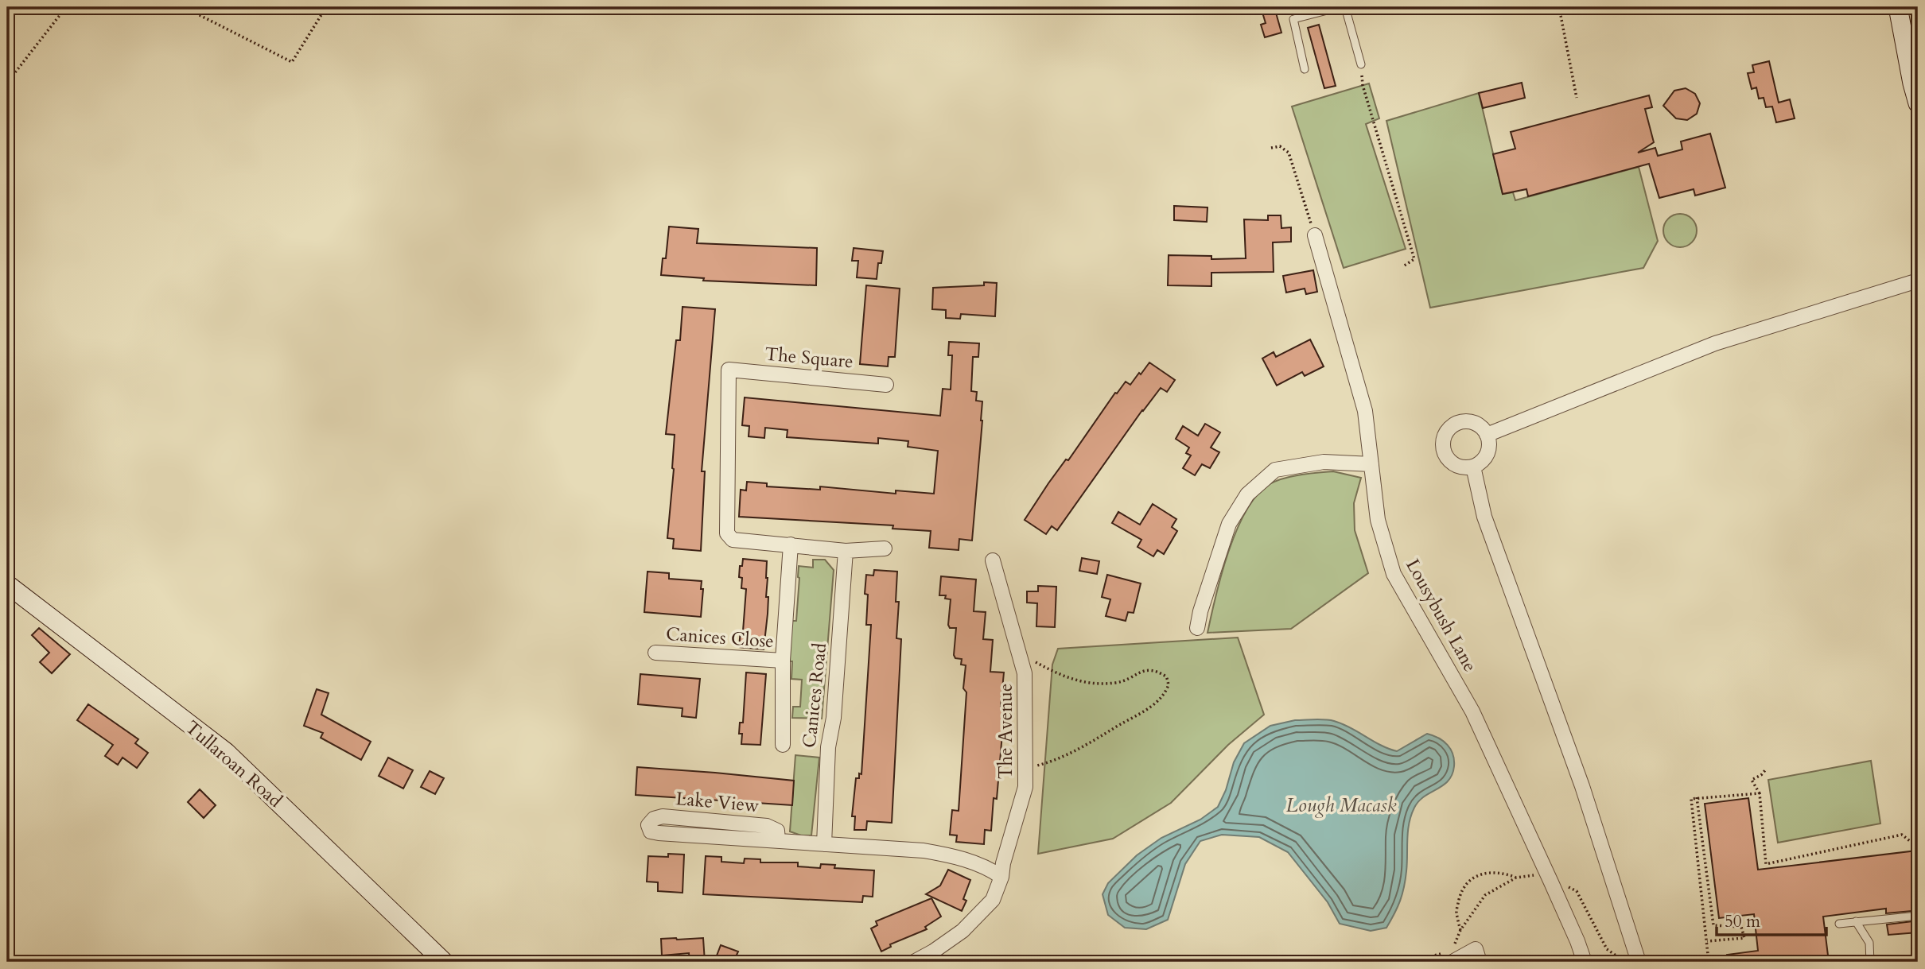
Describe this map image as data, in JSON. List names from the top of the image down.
{
  "streets": {
    "street": [
      "The Square",
      "Lousybush Lane",
      "Canices Close",
      "Canices Road",
      "The Avenue",
      "Tullaroan Road",
      "Lake View"
    ]
  },
  "crossings": [
    ["The Square", "Canices Close"],
    ["Canices Road", "Lake View"],
    ["The Avenue", "Lake View"]
  ],
  "water": ["Lough Macask"],
  "scale_bar": "50 m"
}
